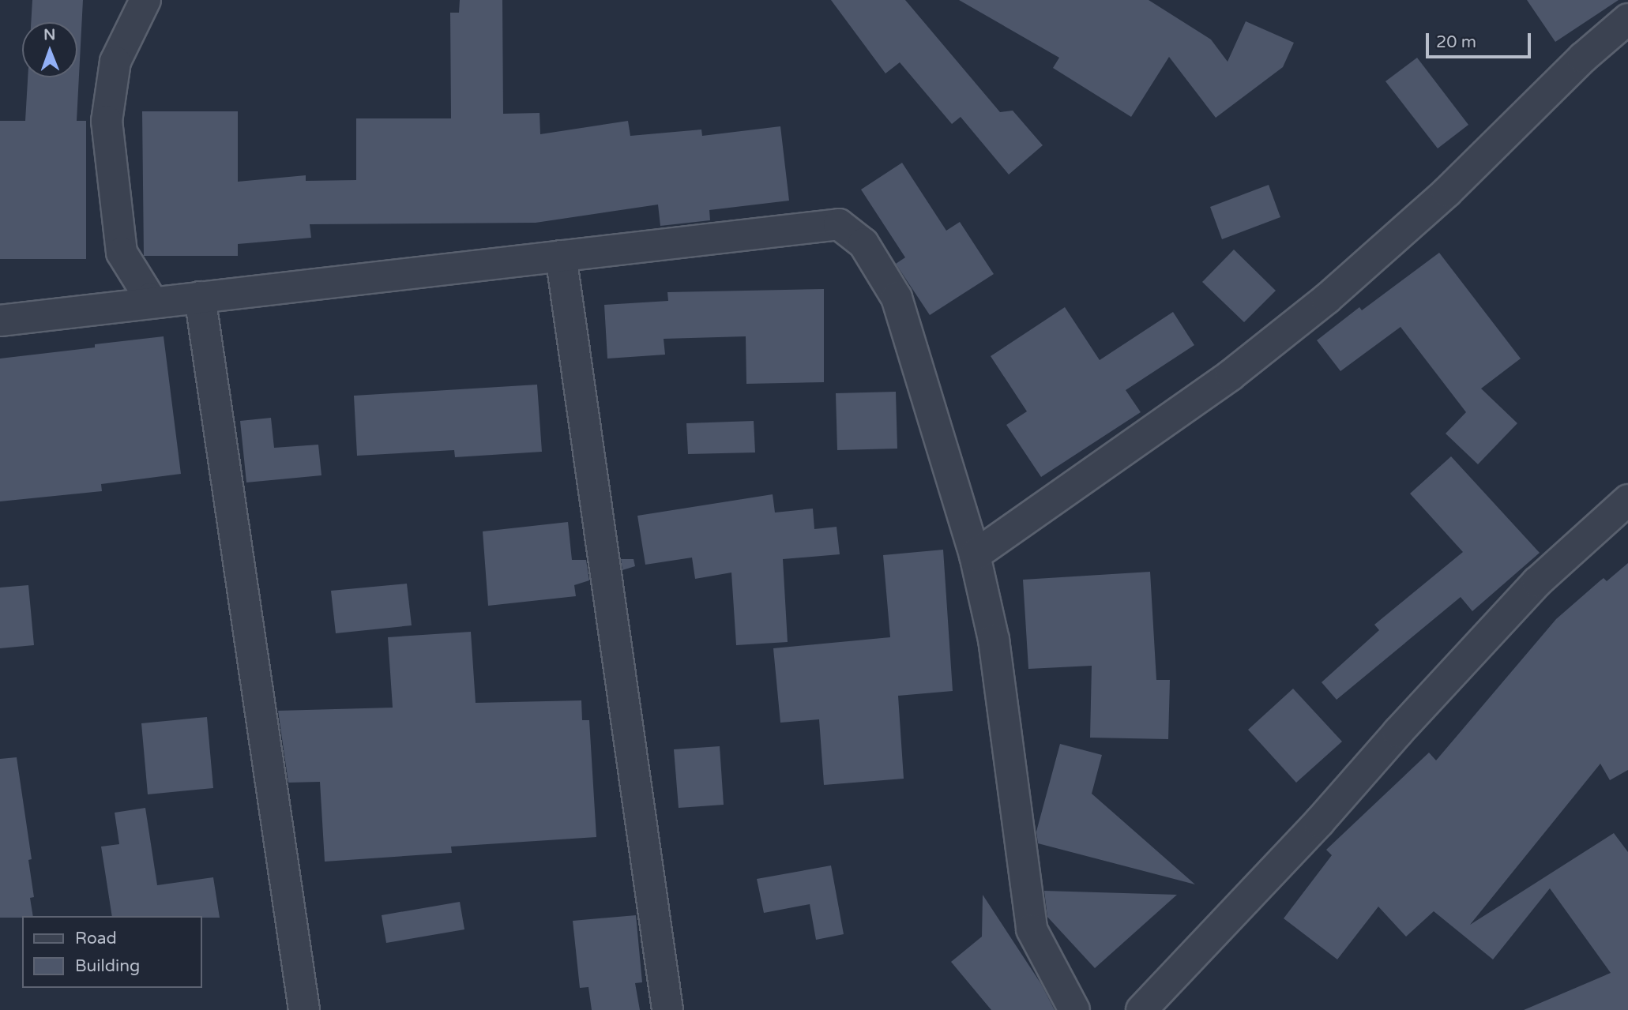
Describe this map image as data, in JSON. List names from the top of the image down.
{
  "legend": ["Road", "Building"],
  "scale_bar": "20 m",
  "north": "top"
}
